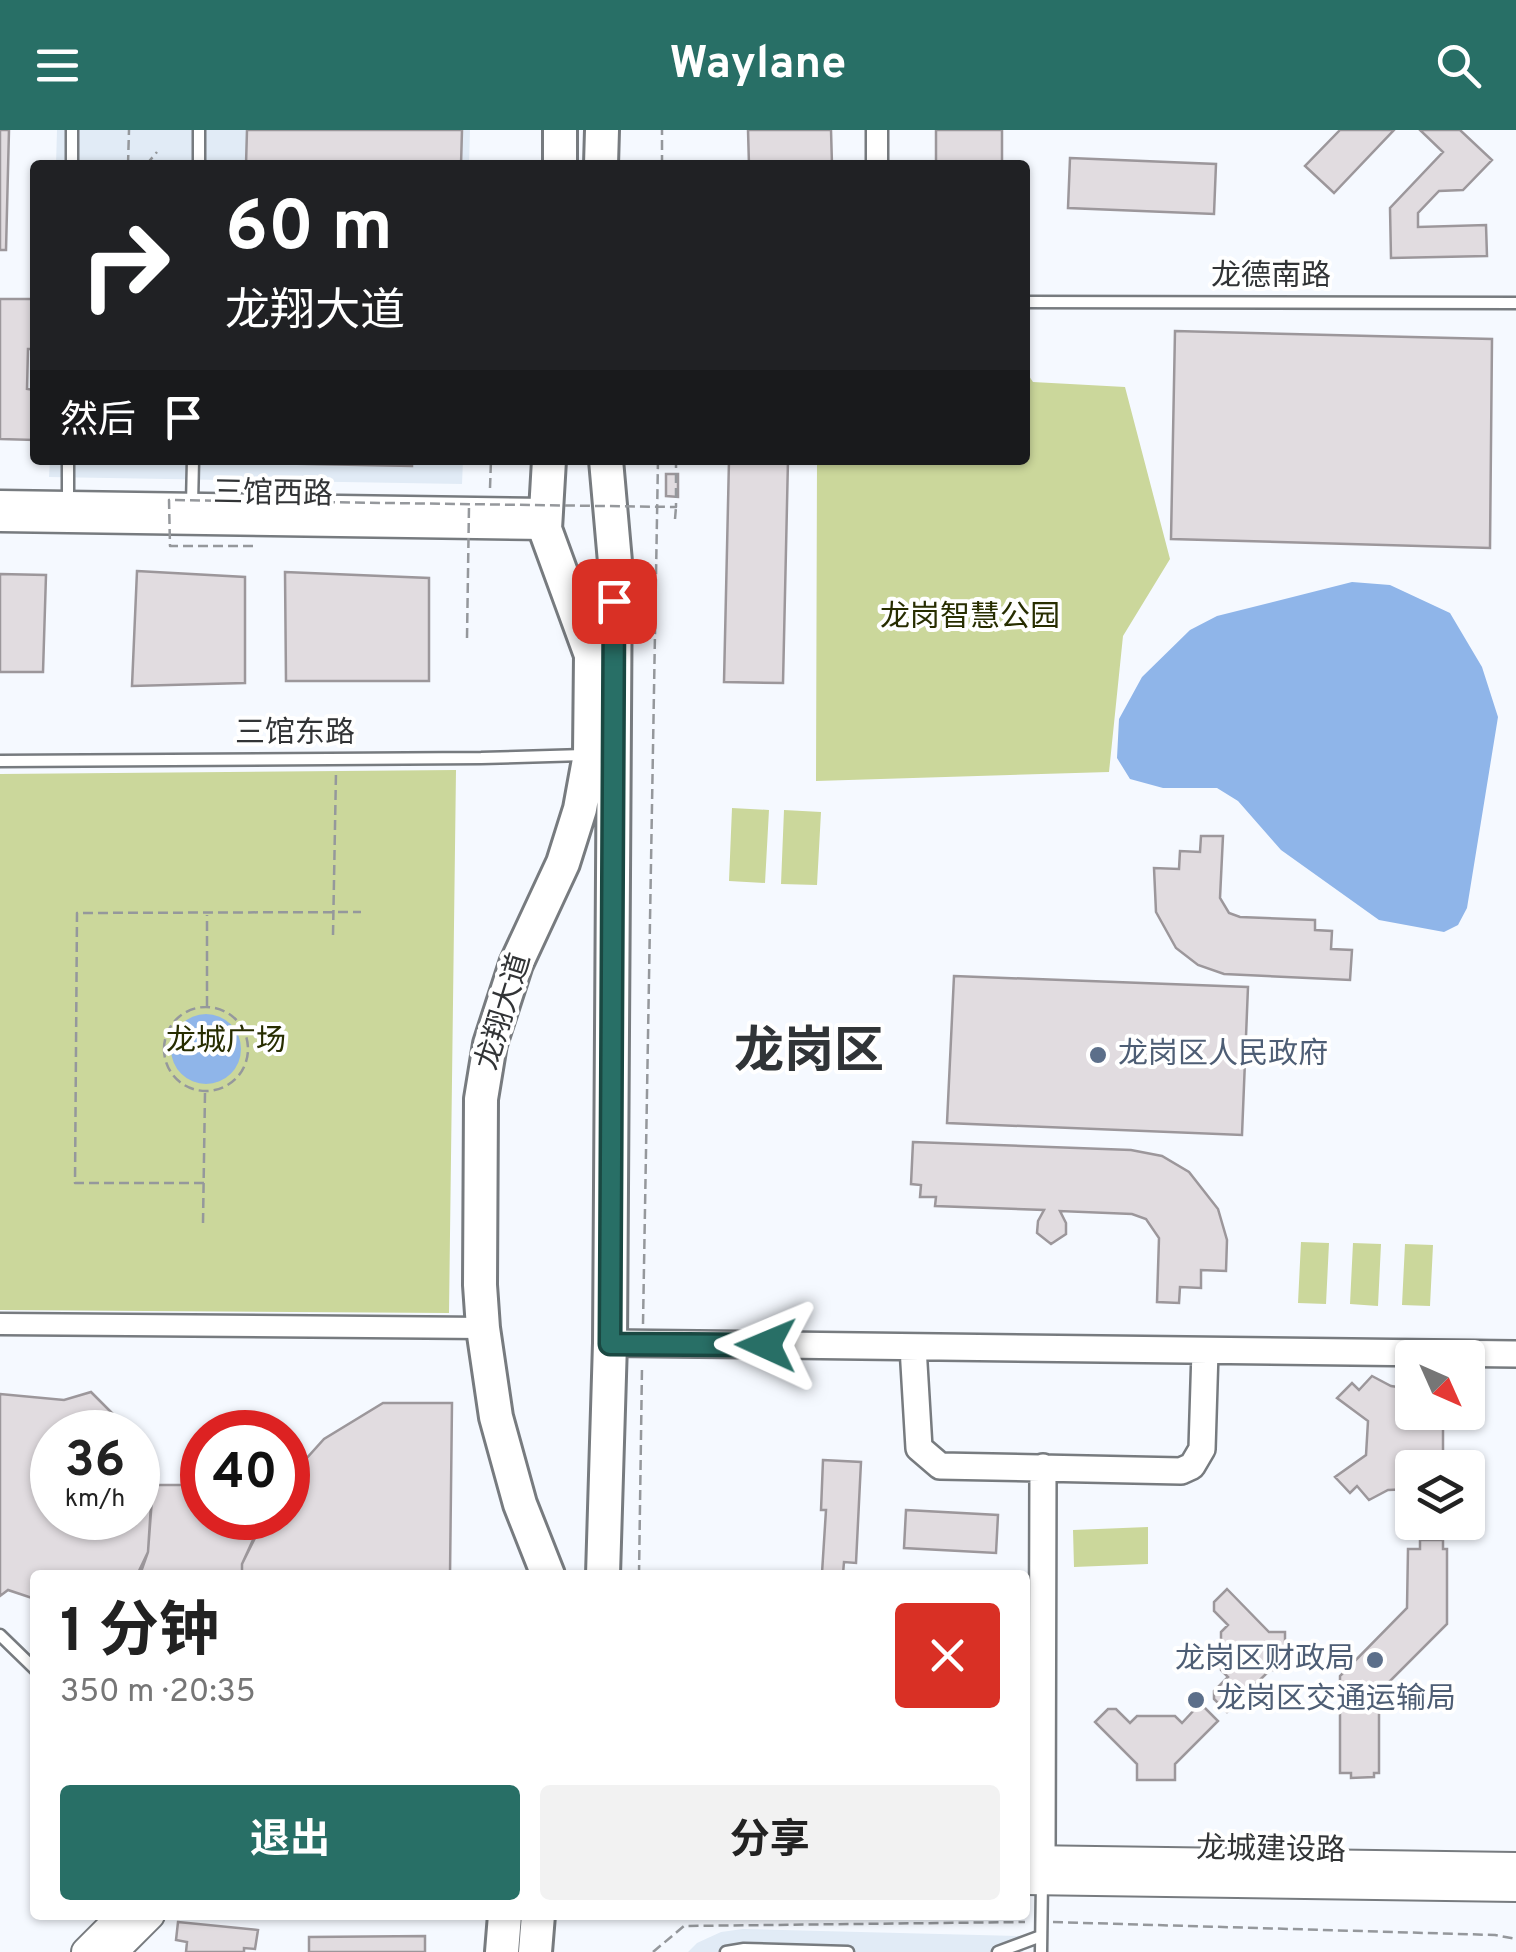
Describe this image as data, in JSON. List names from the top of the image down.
{
  "streets": {
    "main road": ["龙翔大道", "龙城建设路"],
    "street": ["三馆西路"],
    "lane": ["龙德南路", "三馆东路"]
  },
  "crossings": [
    ["三馆西路", "龙翔大道"],
    ["三馆东路", "龙翔大道"]
  ],
  "districts": ["龙岗区"],
  "parks": ["龙岗智慧公园", "龙城广场"],
  "places": ["龙岗区人民政府", "龙岗区财政局", "龙岗区交通运输局"],
  "north": "bottom right",
  "page": {
    "header": "Waylane",
    "turn": ["60 m", "龙翔大道"],
    "then": "然后",
    "speed": "36 km/h",
    "limit": "40",
    "heading": ["1 分钟", "350 m · 20:35"],
    "buttons": ["退出", "分享"]
  }
}
